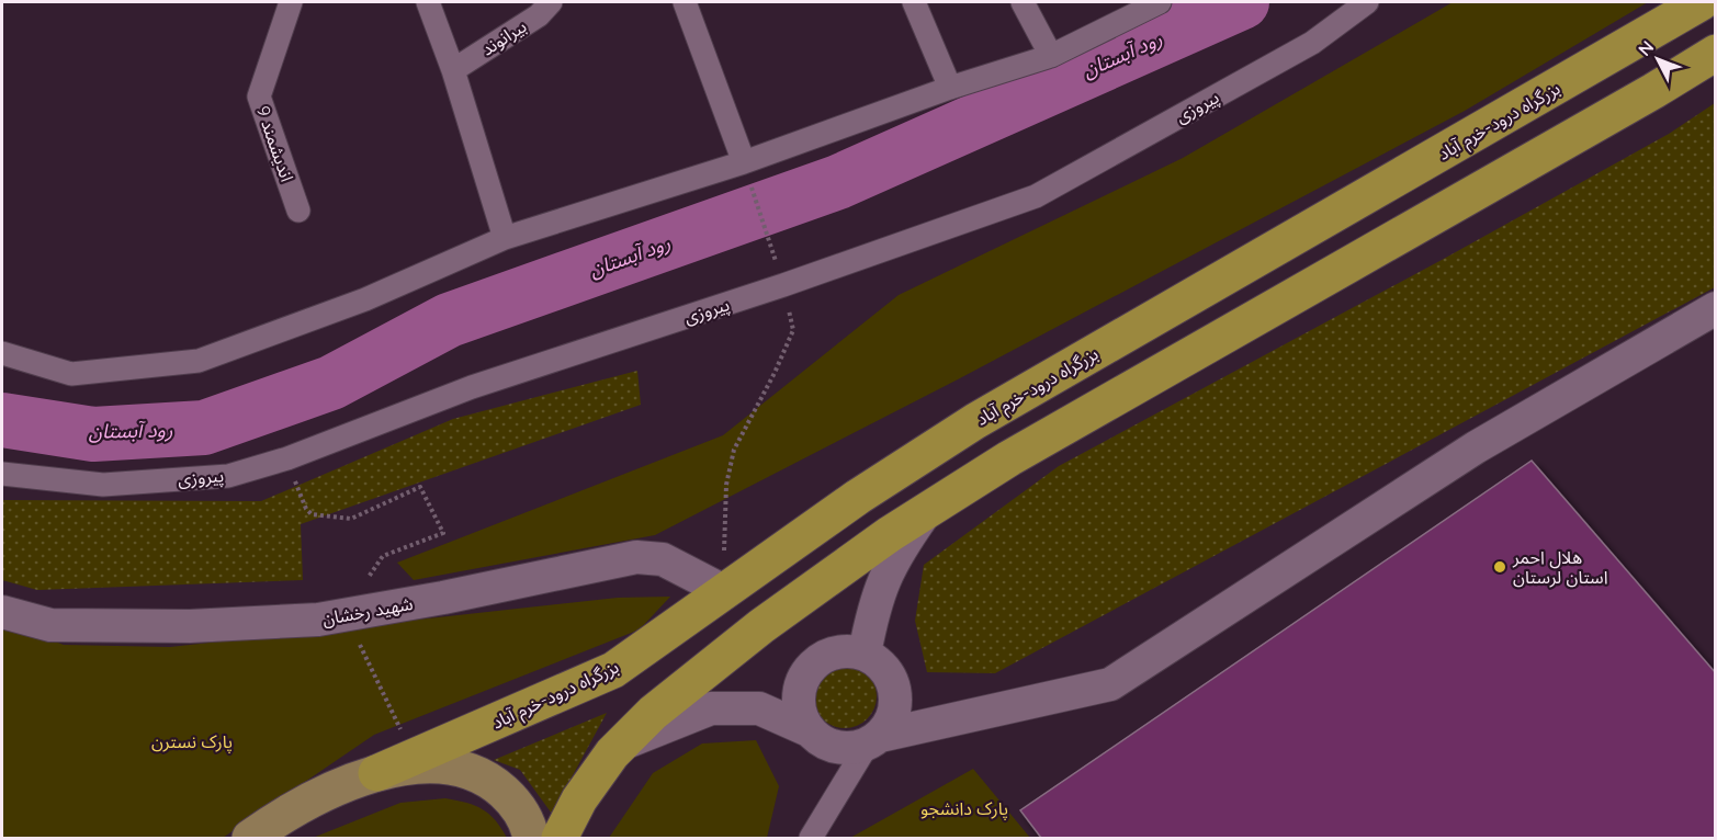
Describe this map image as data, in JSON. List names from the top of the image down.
{
  "streets": {
    "highway": ["بزرگراه درود-خرم آباد"],
    "street": [
      "بیرانوند",
      "پیروزی",
      "اندیشمند 9",
      "شهید رخشان"
    ]
  },
  "crossings": [
    ["بزرگراه درود-خرم آباد", "شهید رخشان"]
  ],
  "water": ["رود آبستان"],
  "parks": ["پارک نسترن", "پارک دانشجو"],
  "places": ["هلال احمر استان لرستان"],
  "north": "top left"
}
